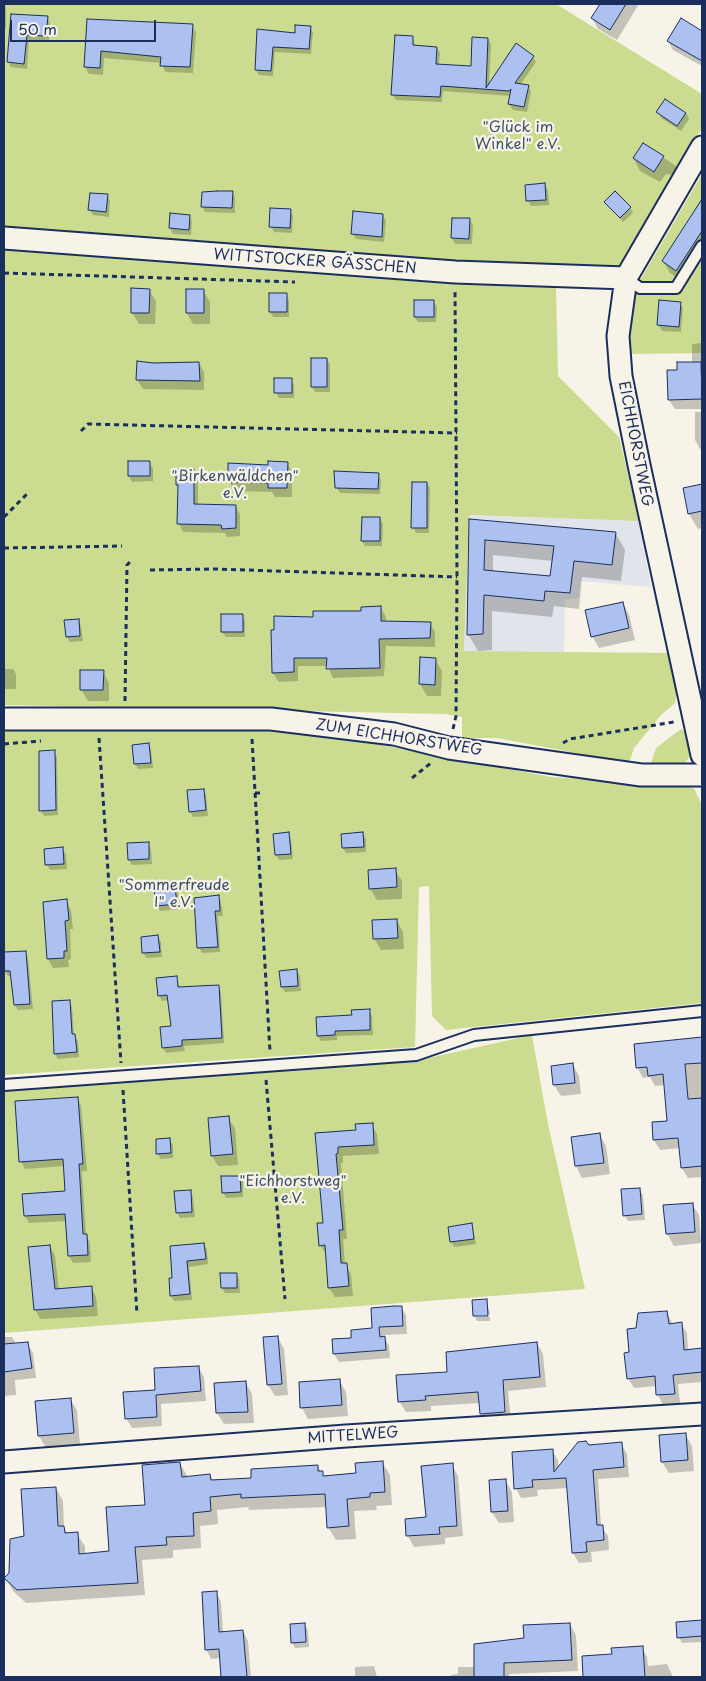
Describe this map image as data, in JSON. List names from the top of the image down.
{
  "streets": {
    "street": [
      "WITTSTOCKER GÄSSCHEN",
      "EICHHORSTWEG",
      "ZUM EICHHORSTWEG",
      "MITTELWEG"
    ]
  },
  "crossings": [
    ["WITTSTOCKER GÄSSCHEN", "EICHHORSTWEG"]
  ],
  "parks": [
    "\"Glück im Winkel\" e.V.",
    "\"Birkenwäldchen\" e.V.",
    "\"Sommerfreude I\" e.V.",
    "\"Eichhorstweg\" e.V."
  ],
  "scale_bar": "50 m"
}
